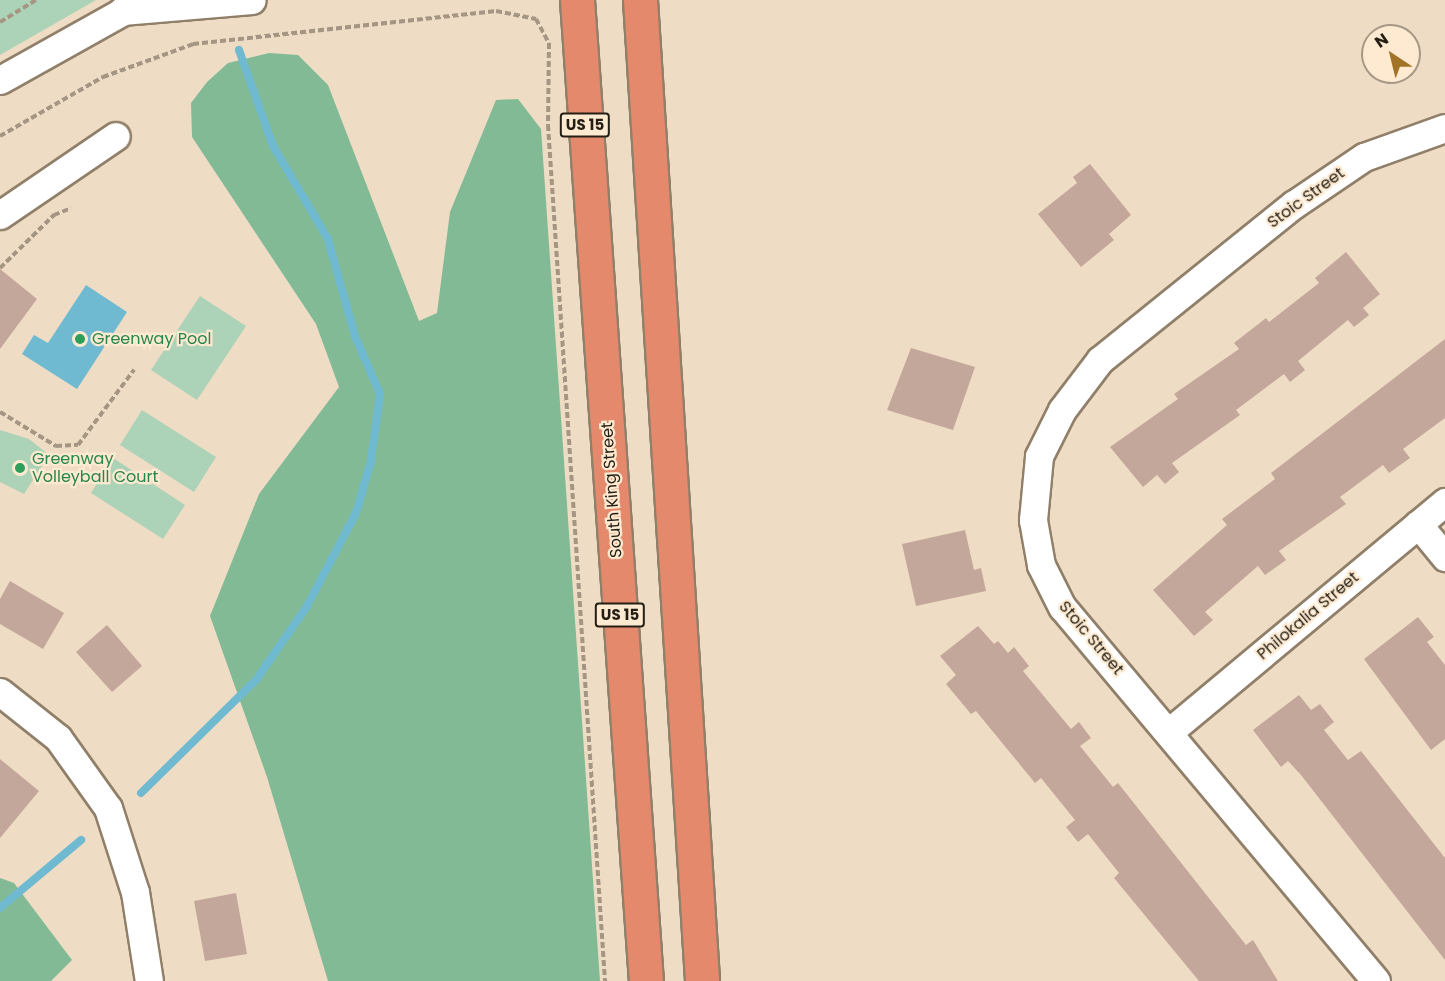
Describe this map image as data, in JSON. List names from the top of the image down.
{
  "streets": {
    "highway": ["US 15", "South King Street"],
    "street": ["Stoic Street", "Philokalia Street"]
  },
  "crossings": [
    ["Stoic Street", "Philokalia Street"]
  ],
  "places": ["Greenway Pool", "Greenway Volleyball Court"],
  "north": "top left"
}
